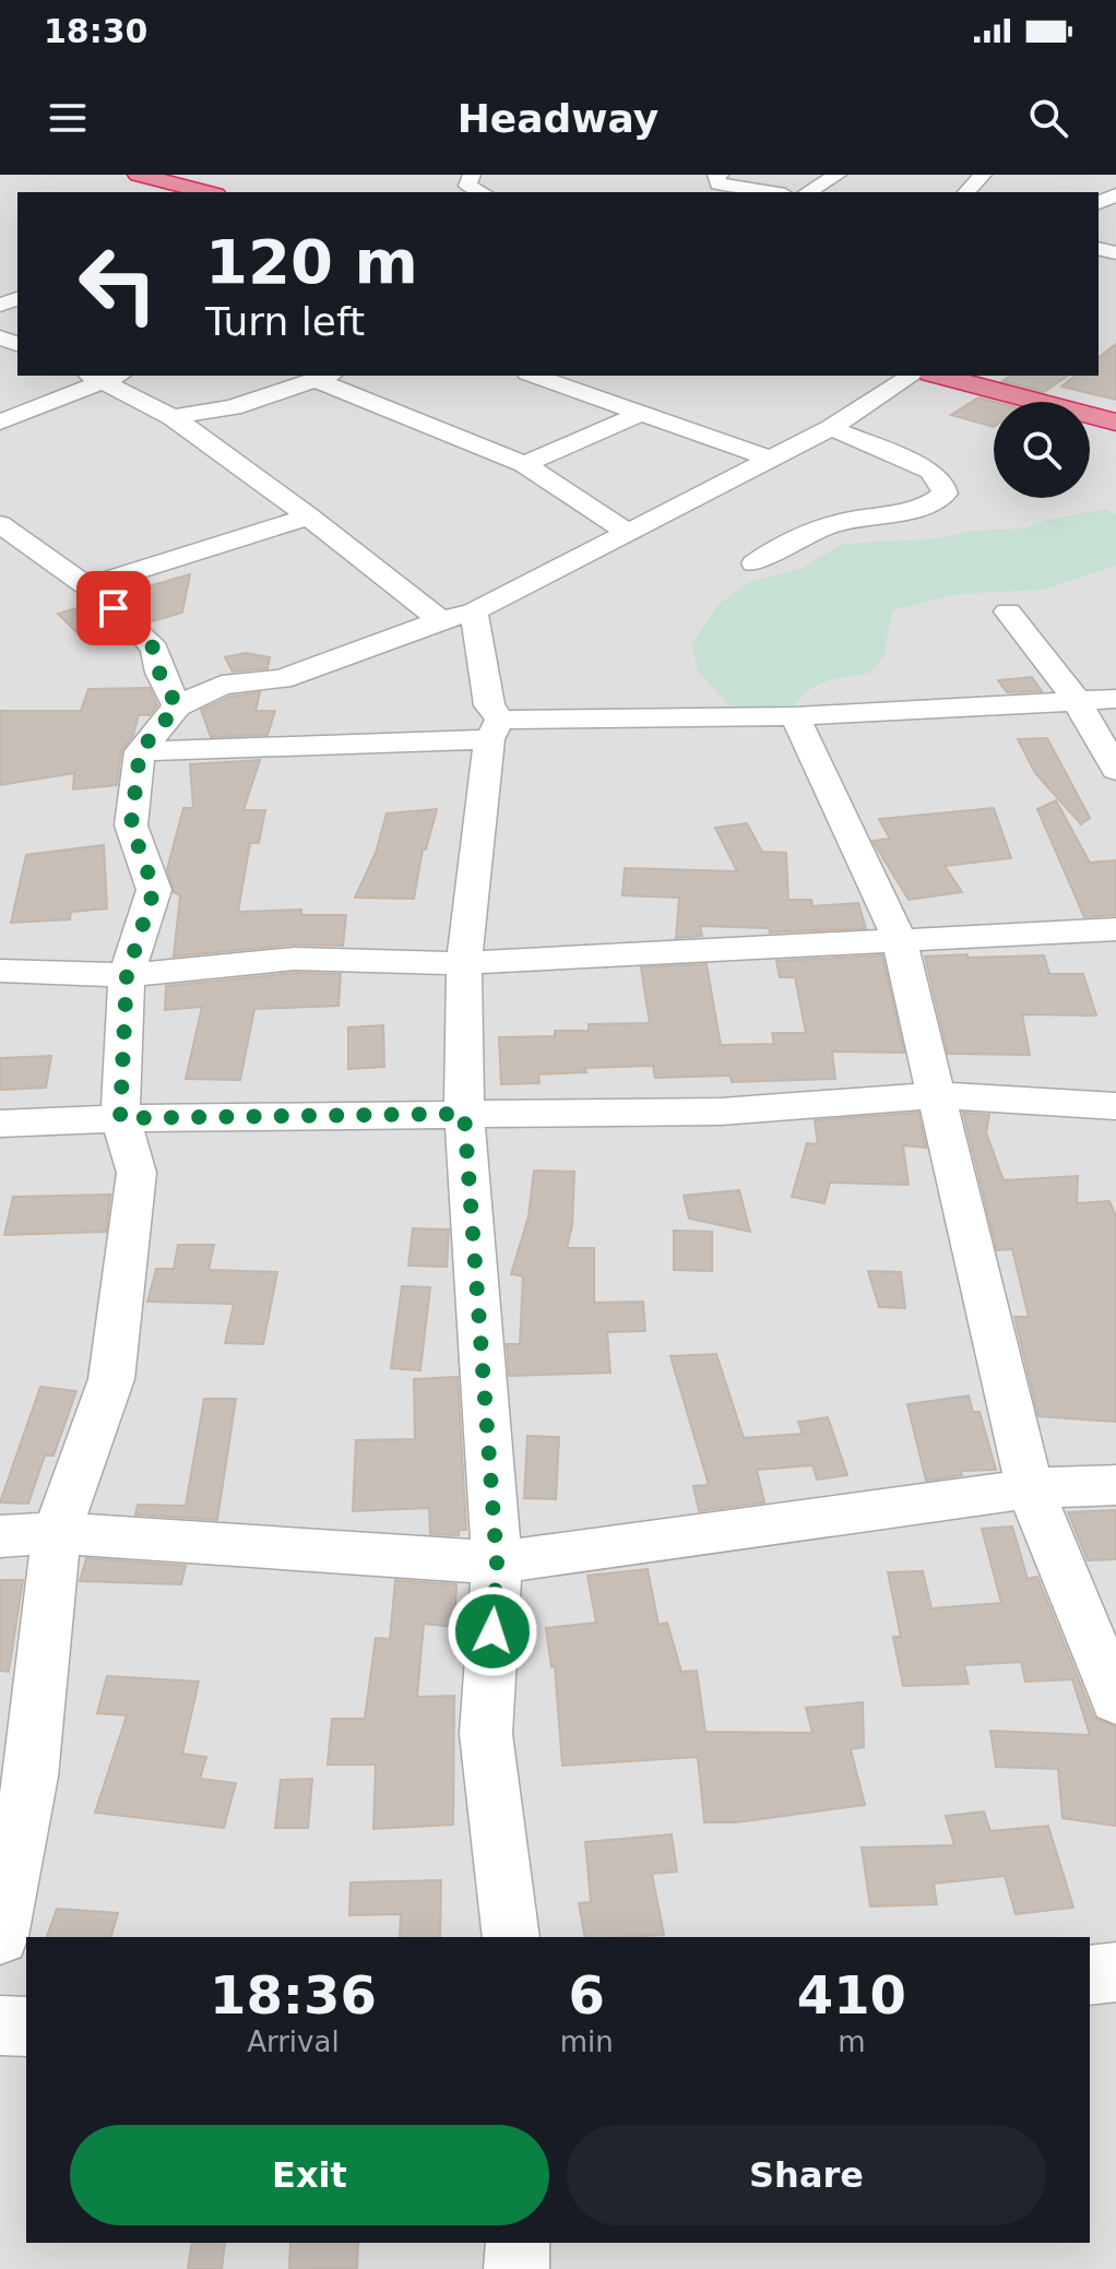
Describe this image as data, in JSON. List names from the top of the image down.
{
  "page": {
    "status": "18:30",
    "header": "Headway",
    "turn": ["120 m", "Turn left"],
    "eta": [
      "18:36",
      "Arrival",
      "6",
      "min",
      "410",
      "m"
    ],
    "buttons": ["Exit", "Share"]
  }
}
